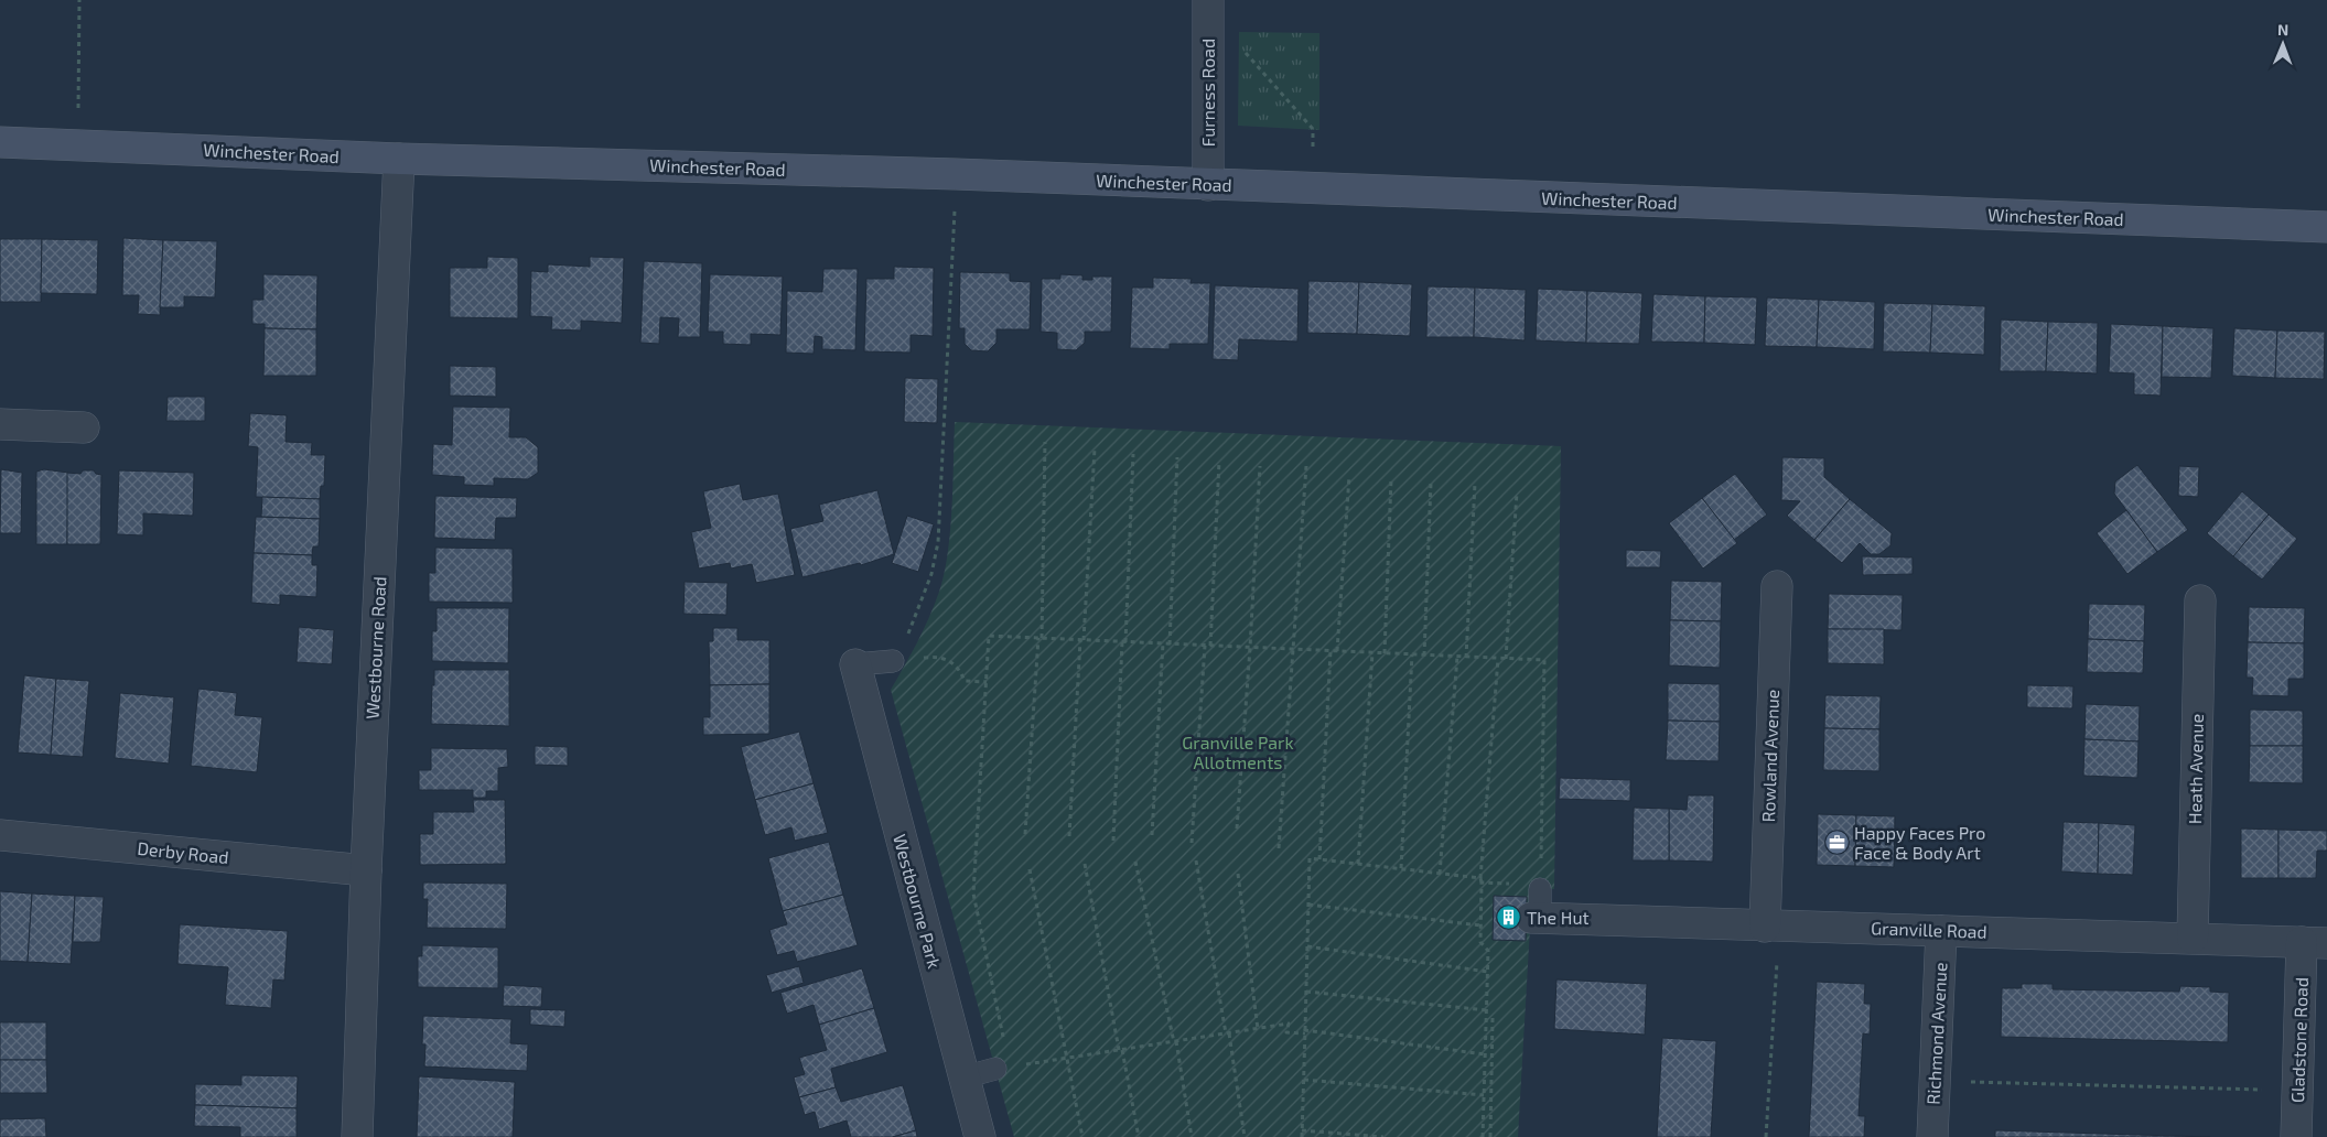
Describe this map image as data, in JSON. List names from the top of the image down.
{
  "streets": {
    "street": [
      "Furness Road",
      "Winchester Road",
      "Westbourne Road",
      "Rowland Avenue",
      "Heath Avenue",
      "Derby Road",
      "Westbourne Park",
      "Granville Road",
      "Richmond Avenue",
      "Gladstone Road"
    ]
  },
  "crossings": [
    ["Furness Road", "Winchester Road"],
    ["Winchester Road", "Westbourne Road"],
    ["Westbourne Road", "Derby Road"],
    ["Rowland Avenue", "Granville Road"],
    ["Heath Avenue", "Granville Road"],
    ["Granville Road", "Richmond Avenue"],
    ["Granville Road", "Gladstone Road"]
  ],
  "parks": ["Granville Park Allotments"],
  "places": {
    "office": ["Happy Faces Pro Face & Body Art"],
    "building": ["The Hut"]
  },
  "north": "top"
}
